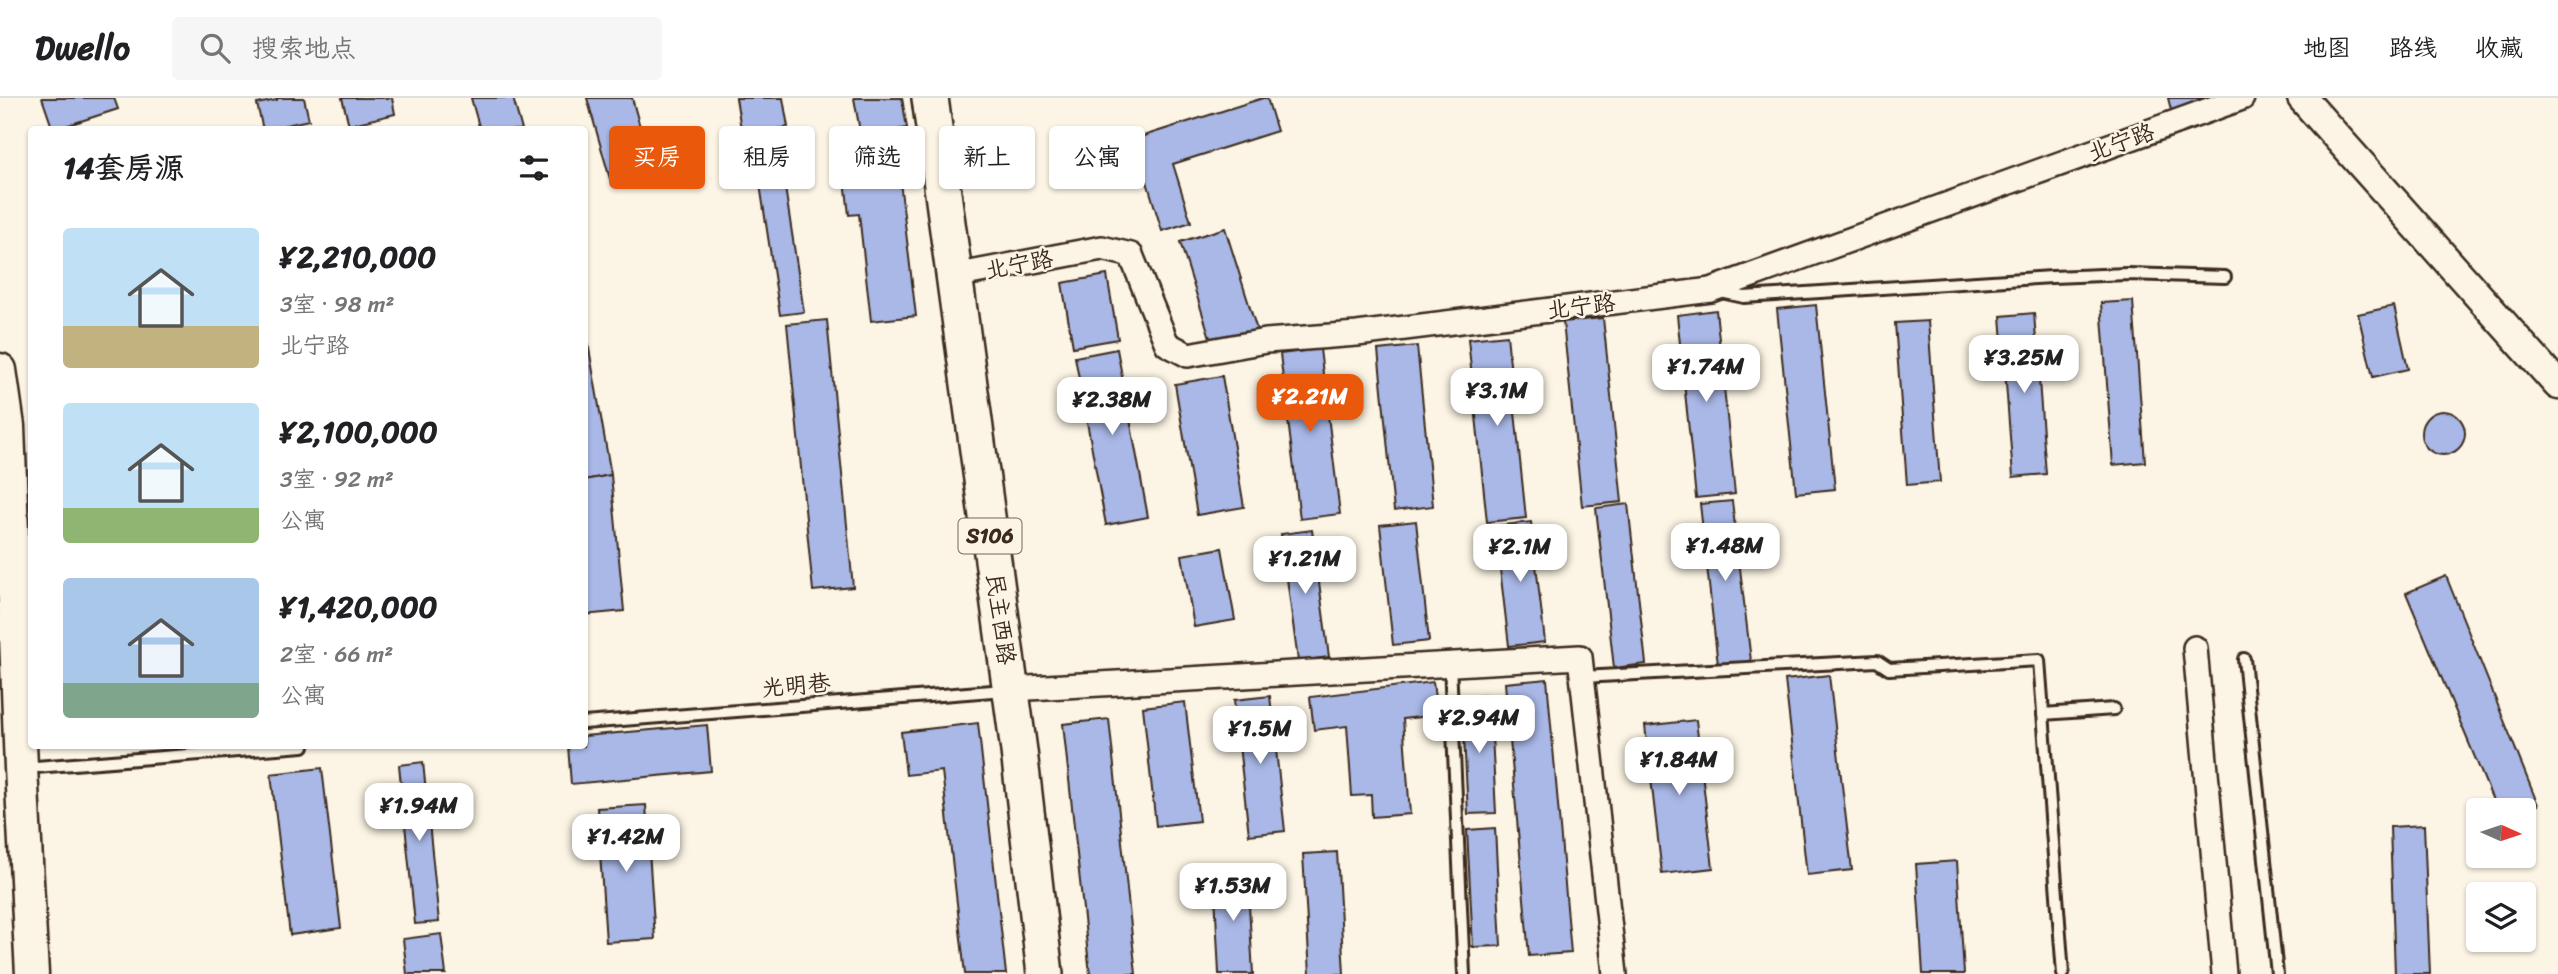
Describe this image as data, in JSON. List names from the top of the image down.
{
  "streets": {
    "main road": ["S106", "民主西路"],
    "street": ["北宁路"],
    "lane": ["光明巷"]
  },
  "crossings": [
    ["北宁路", "民主西路"],
    ["民主西路", "光明巷"]
  ],
  "north": "right",
  "page": {
    "header": "Dwello",
    "search": "搜索地点",
    "nav": ["地图", "路线", "收藏"],
    "chip": [
      "买房",
      "租房",
      "筛选",
      "新上",
      "公寓"
    ],
    "heading": "14套房源",
    "list": [
      {
        "name": "¥2,210,000",
        "note": "3室 · 98 m² · 北宁路"
      },
      {
        "name": "¥2,100,000",
        "note": "3室 · 92 m² · 公寓"
      },
      {
        "name": "¥1,420,000",
        "note": "2室 · 66 m² · 公寓"
      }
    ],
    "price": [
      "¥3.25M",
      "¥1.74M",
      "¥3.1M",
      "¥2.21M",
      "¥2.38M",
      "¥1.48M",
      "¥2.1M",
      "¥1.21M",
      "¥2.94M",
      "¥1.5M",
      "¥1.84M",
      "¥1.94M",
      "¥1.42M",
      "¥1.53M"
    ]
  }
}
